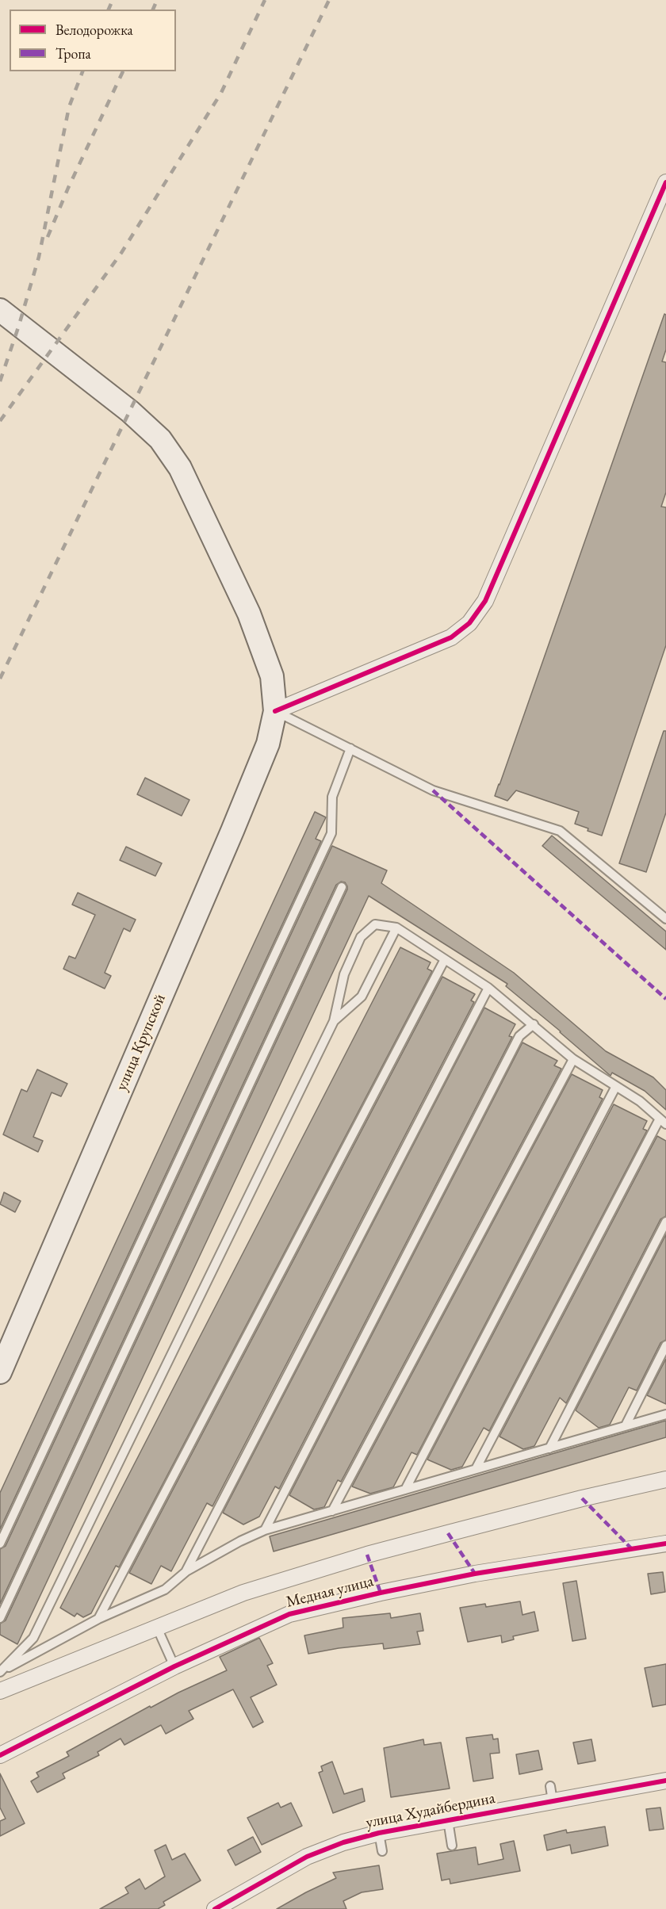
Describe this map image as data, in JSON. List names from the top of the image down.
{
  "streets": {
    "main road": ["улица Крупской"],
    "street": ["Медная улица", "улица Худайбердина"]
  },
  "legend": ["Велодорожка", "Тропа"]
}
